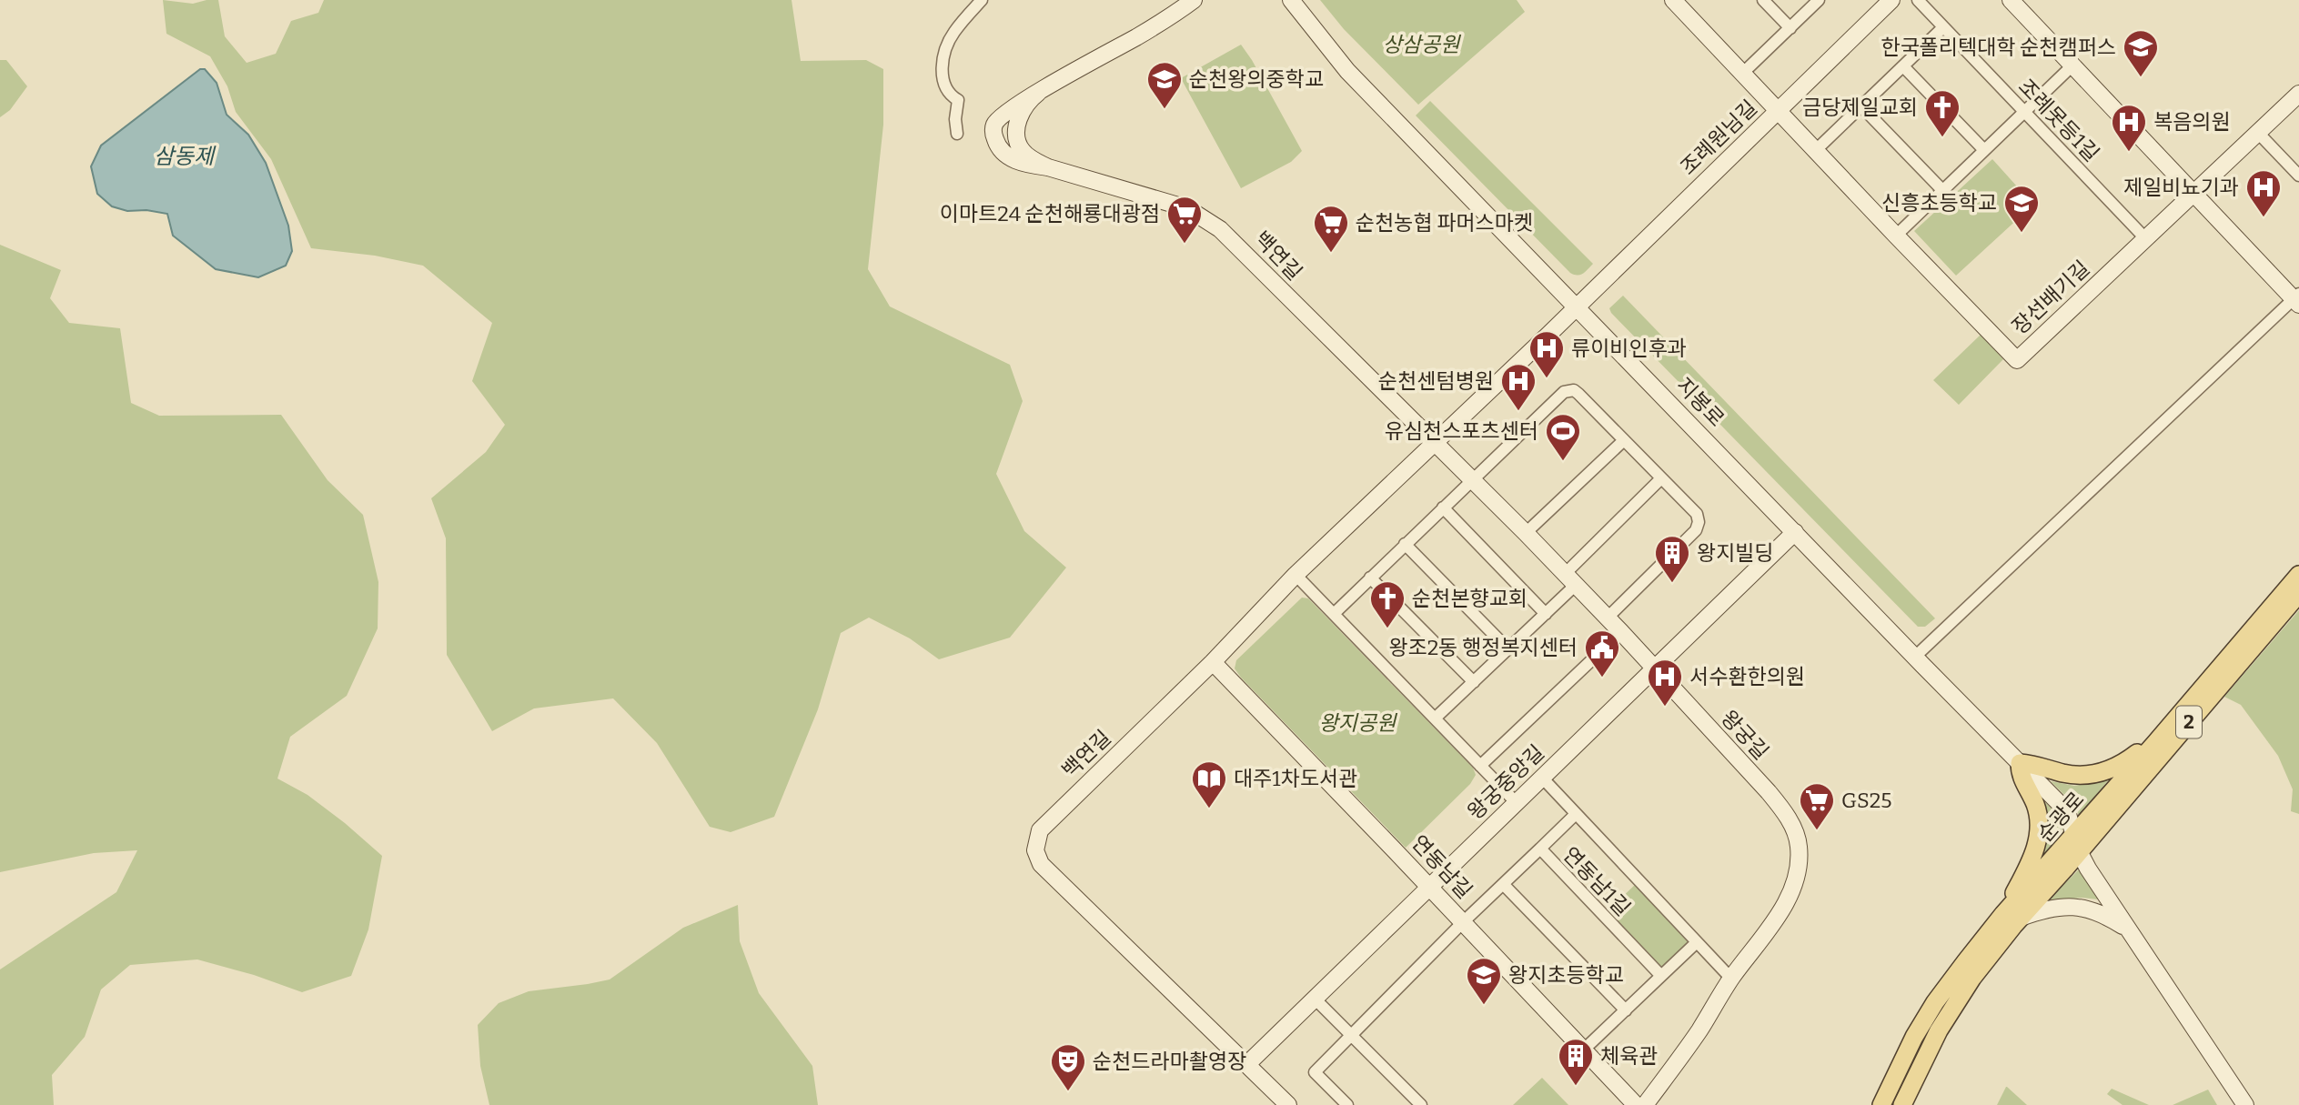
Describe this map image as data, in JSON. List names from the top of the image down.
{
  "streets": {
    "main road": ["2", "순광로"],
    "street": [
      "조례못등1길",
      "조례원님길",
      "백연길",
      "장선배기길",
      "지봉로",
      "왕궁길",
      "왕궁중앙길",
      "연동남길",
      "연동남1길"
    ]
  },
  "crossings": [
    ["조례못등1길", "장선배기길"],
    ["조례원님길", "백연길"],
    ["조례원님길", "장선배기길"],
    ["조례원님길", "지봉로"],
    ["백연길", "지봉로"],
    ["백연길", "왕궁길"],
    ["백연길", "왕궁중앙길"],
    ["백연길", "연동남길"],
    ["지봉로", "왕궁중앙길"],
    ["지봉로", "순광로"],
    ["왕궁길", "왕궁중앙길"],
    ["왕궁길", "연동남1길"],
    ["왕궁중앙길", "연동남길"],
    ["왕궁중앙길", "연동남1길"],
    ["연동남길", "연동남1길"]
  ],
  "water": ["삼동제"],
  "parks": ["상삼공원", "왕지공원"],
  "places": {
    "school or university": [
      "한국폴리텍대학 순천캠퍼스",
      "순천왕의중학교",
      "신흥초등학교",
      "왕지초등학교"
    ],
    "church": ["금당제일교회", "순천본향교회"],
    "hospital": [
      "복음의원",
      "제일비뇨기과",
      "류이비인후과",
      "순천센텀병원",
      "서수환한의원"
    ],
    "supermarket": ["이마트24 순천해룡대광점", "순천농협 파머스마켓", "GS25"],
    "sports": ["유심천스포츠센터"],
    "building": ["왕지빌딩", "체육관"],
    "public building": ["왕조2동 행정복지센터"],
    "library": ["대주1차도서관"],
    "theatre": ["순천드라마촬영장"]
  }
}
